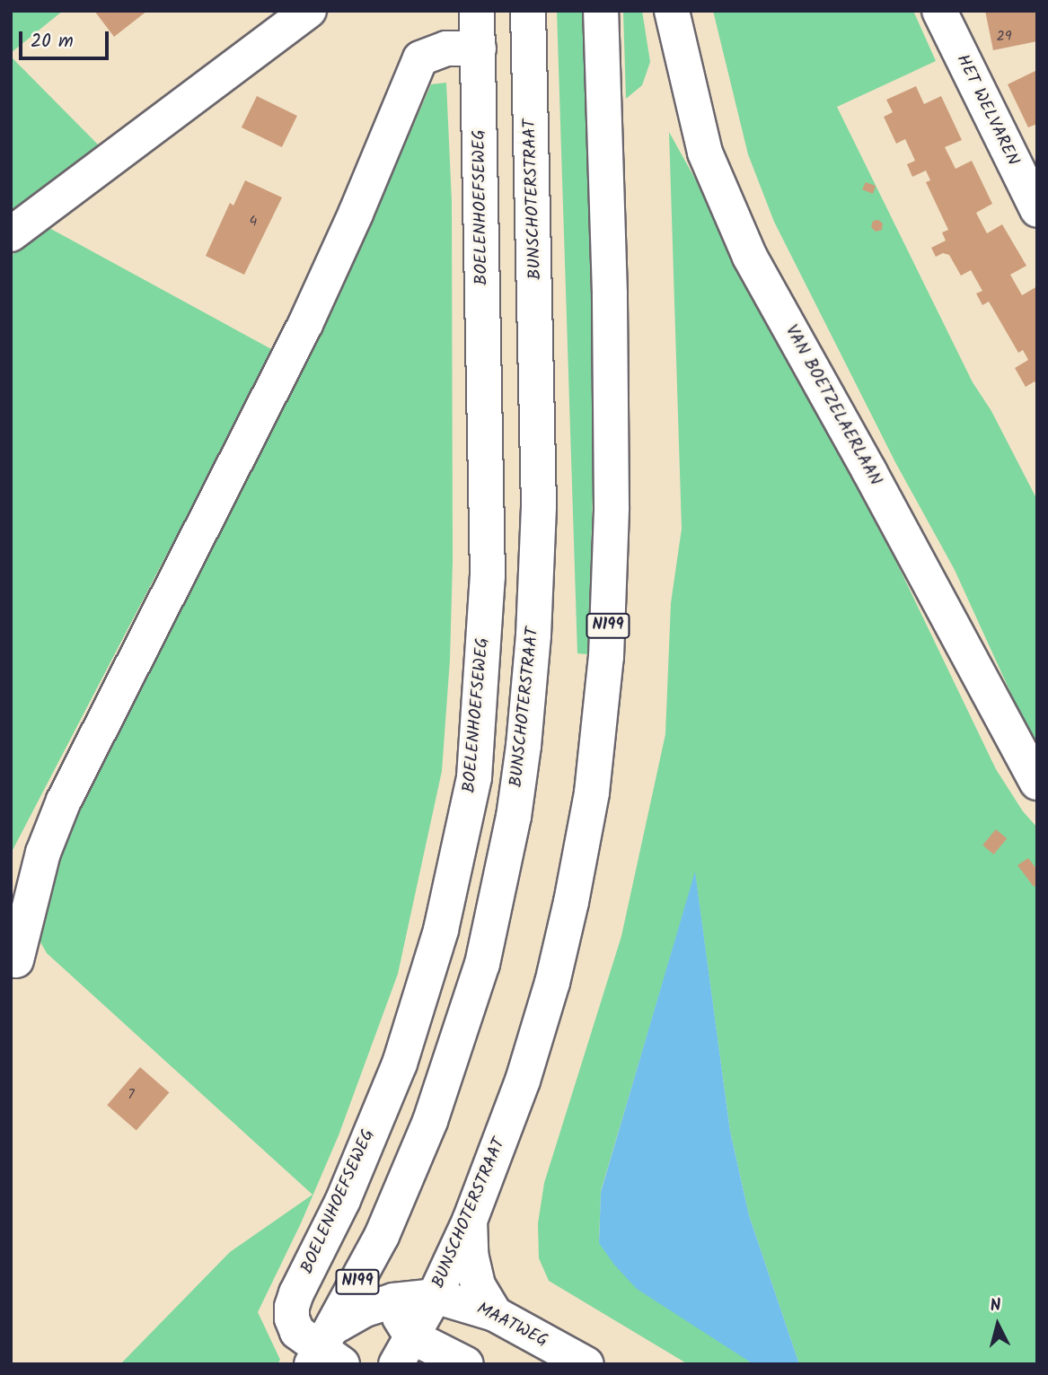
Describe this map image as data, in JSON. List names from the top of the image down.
{
  "streets": {
    "street": [
      "HET WELVAREN",
      "BUNSCHOTERSTRAAT",
      "BOELENHOEFSEWEG",
      "VAN BOETZELAERLAAN",
      "N199",
      "MAATWEG"
    ]
  },
  "crossings": [
    ["BUNSCHOTERSTRAAT", "BOELENHOEFSEWEG"],
    ["BUNSCHOTERSTRAAT", "MAATWEG"]
  ],
  "house_numbers": ["29", "4", "7"],
  "scale_bar": "20 m",
  "north": "top"
}
